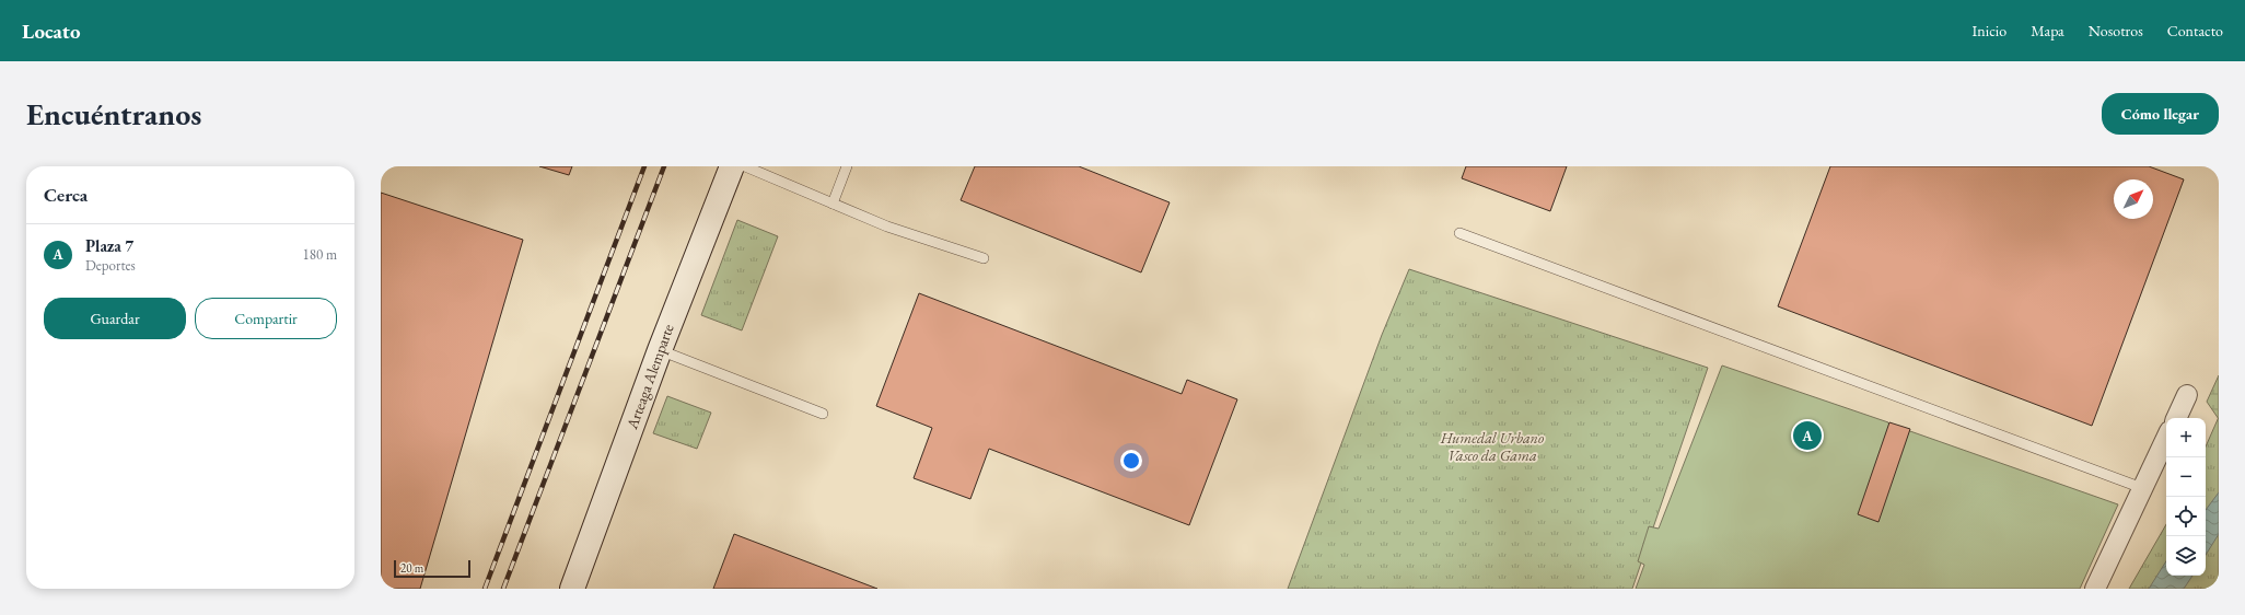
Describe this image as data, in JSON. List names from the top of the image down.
{
  "streets": {
    "main road": ["Arteaga Alemparte"]
  },
  "parks": ["Humedal Urbano Vasco da Gama"],
  "scale_bar": "20 m",
  "north": "top right",
  "page": {
    "header": "Locato",
    "nav": [
      "Inicio",
      "Mapa",
      "Nosotros",
      "Contacto"
    ],
    "buttons": [
      "Cómo llegar",
      ["Guardar", "Compartir"]
    ],
    "title": "Encuéntranos",
    "heading": "Cerca",
    "list": [
      {
        "mark": "A",
        "name": "Plaza 7",
        "note": "Deportes",
        "value": "180 m"
      }
    ],
    "map_buttons": ["+", "−"],
    "pins": "A",
    "scale": "20 m"
  }
}
